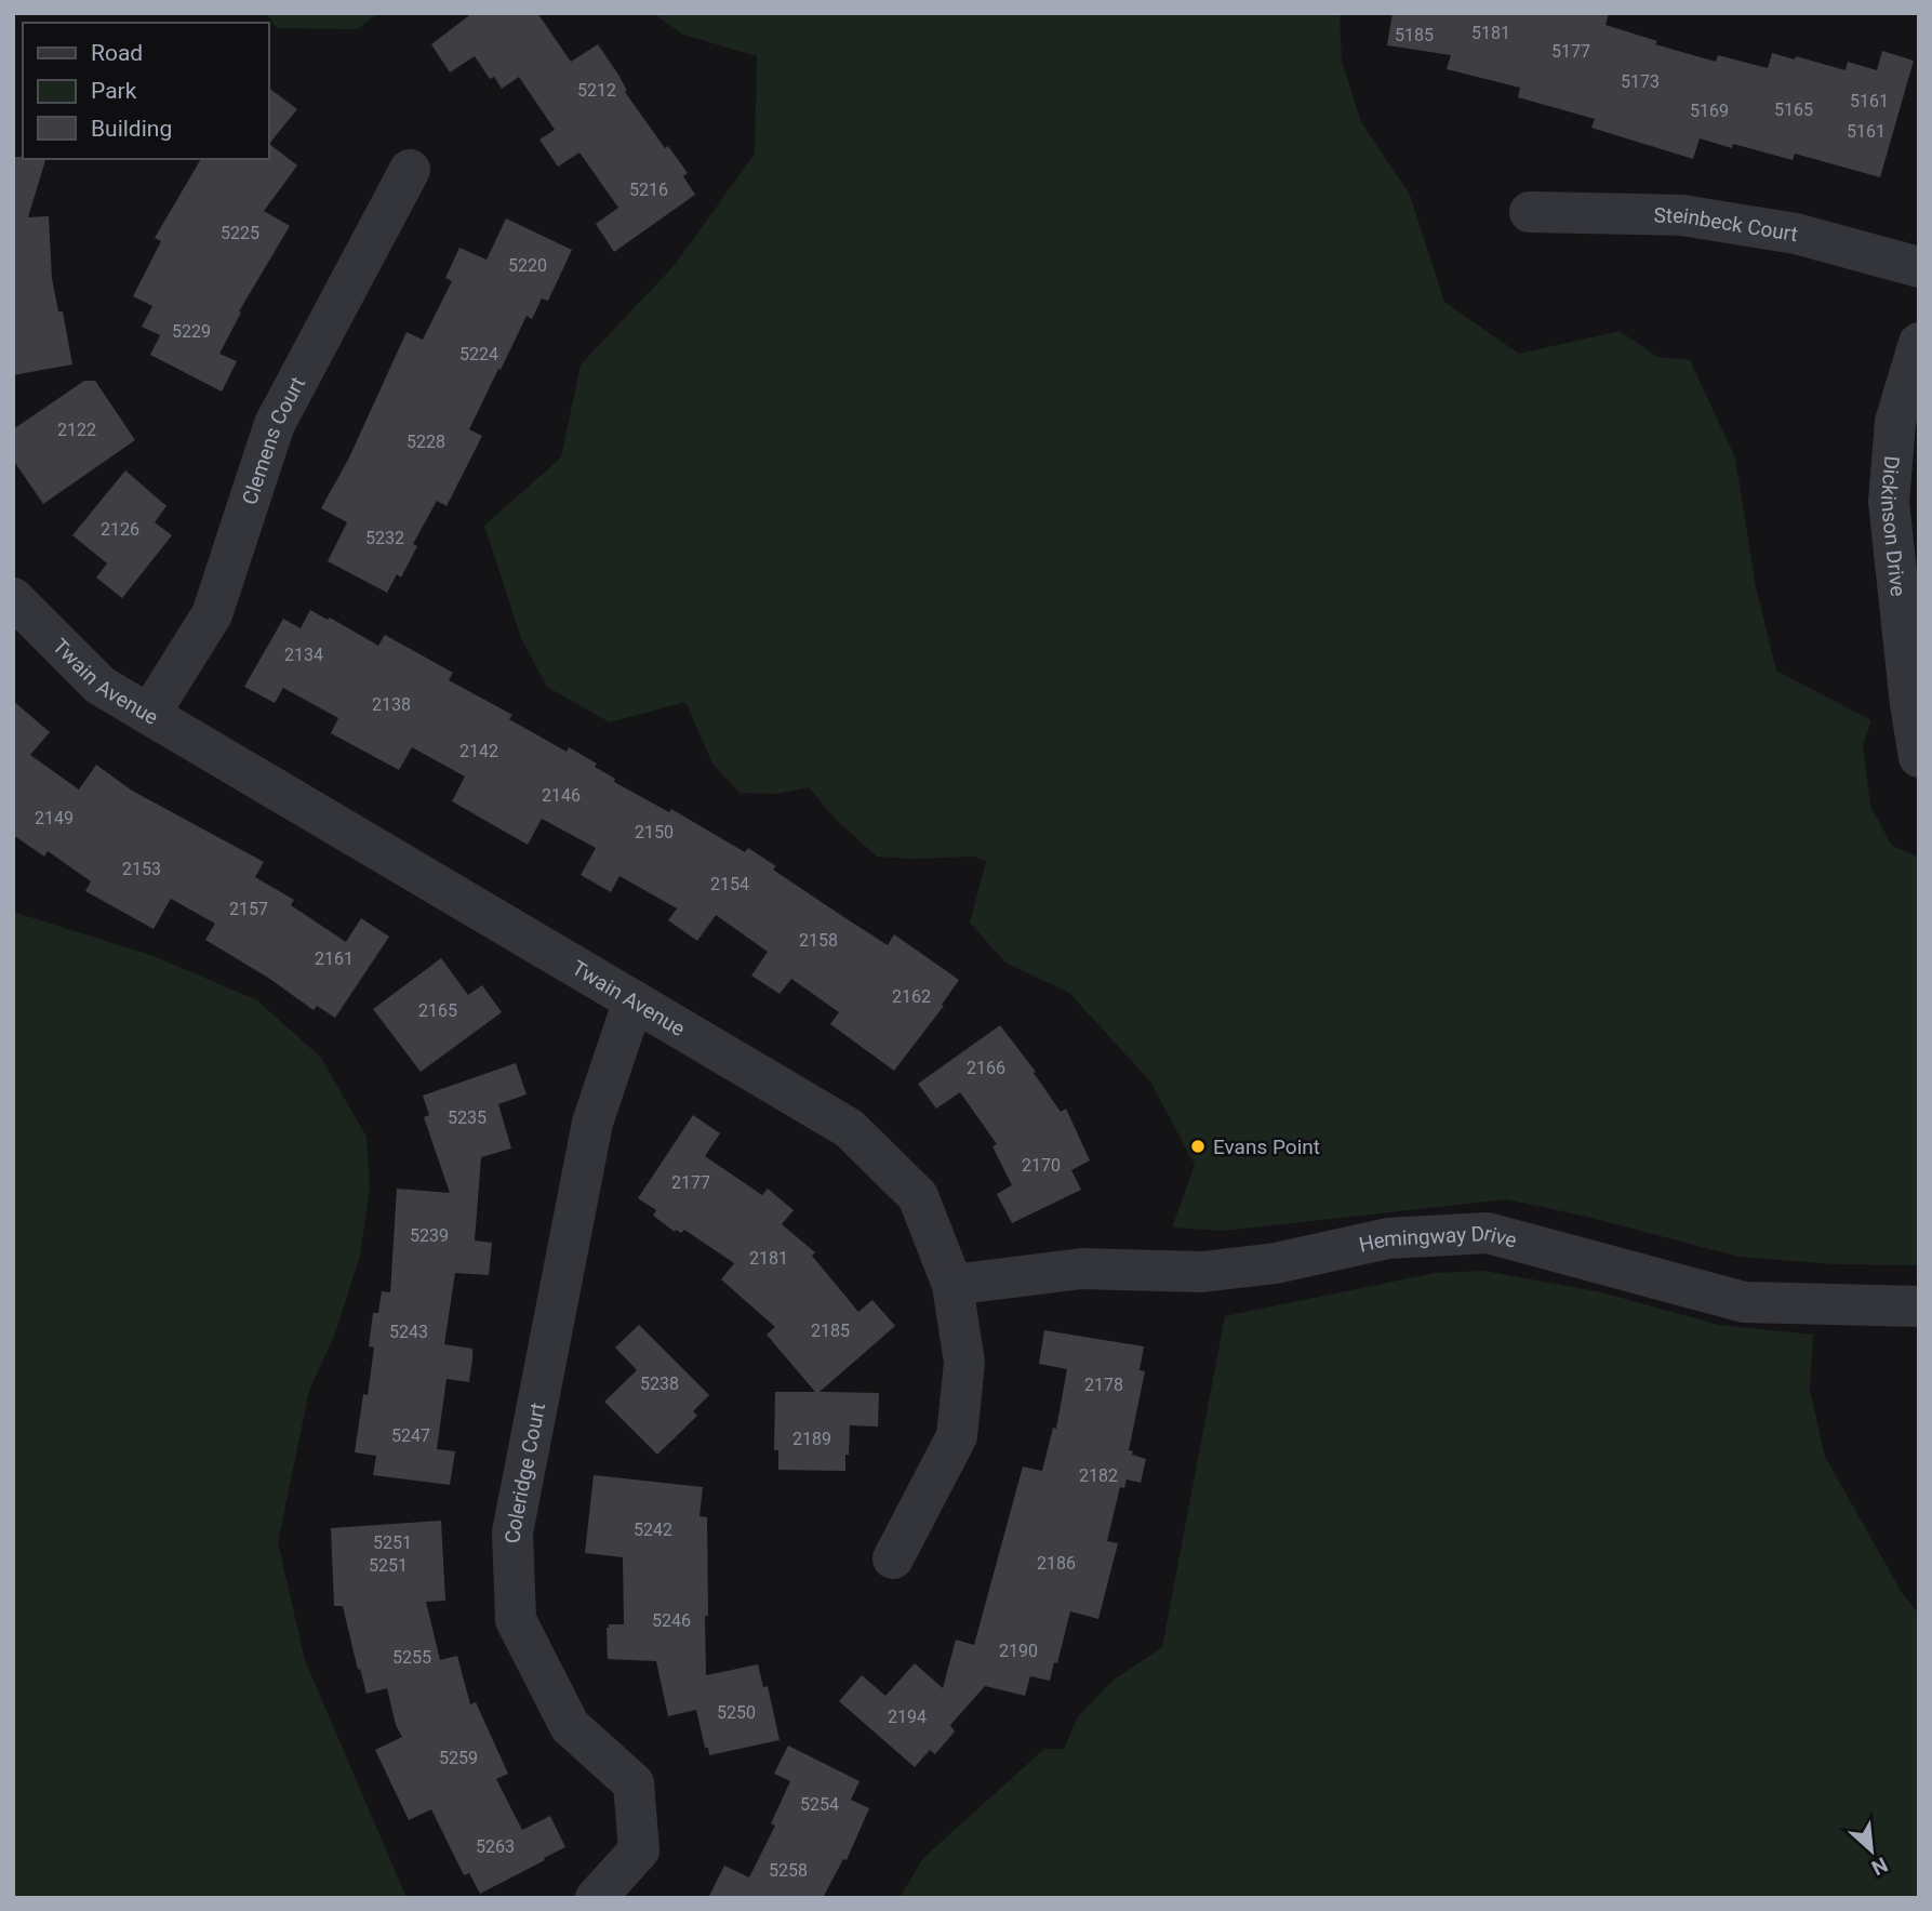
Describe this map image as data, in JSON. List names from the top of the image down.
{
  "streets": {
    "street": [
      "Steinbeck Court",
      "Clemens Court",
      "Dickinson Drive",
      "Twain Avenue",
      "Hemingway Drive",
      "Coleridge Court"
    ]
  },
  "crossings": [
    ["Clemens Court", "Twain Avenue"],
    ["Twain Avenue", "Hemingway Drive"],
    ["Twain Avenue", "Coleridge Court"]
  ],
  "places": ["Evans Point"],
  "house_numbers": [
    "5181",
    "5185",
    "5177",
    "5173",
    "5212",
    "5161",
    "5165",
    "5169",
    "5161",
    "5216",
    "5225",
    "5220",
    "5229",
    "5224",
    "2122",
    "5228",
    "2126",
    "5232",
    "2134",
    "2138",
    "2142",
    "2146",
    "2149",
    "2150",
    "2153",
    "2154",
    "2157",
    "2158",
    "2161",
    "2162",
    "2165",
    "2166",
    "5235",
    "2170",
    "2177",
    "5239",
    "2181",
    "2185",
    "5243",
    "5238",
    "2178",
    "5247",
    "2189",
    "2182",
    "5242",
    "5251",
    "2186",
    "5251",
    "5246",
    "2190",
    "5255",
    "5250",
    "2194",
    "5259",
    "5254",
    "5263",
    "5258"
  ],
  "legend": ["Road", "Park", "Building"],
  "north": "bottom right"
}
